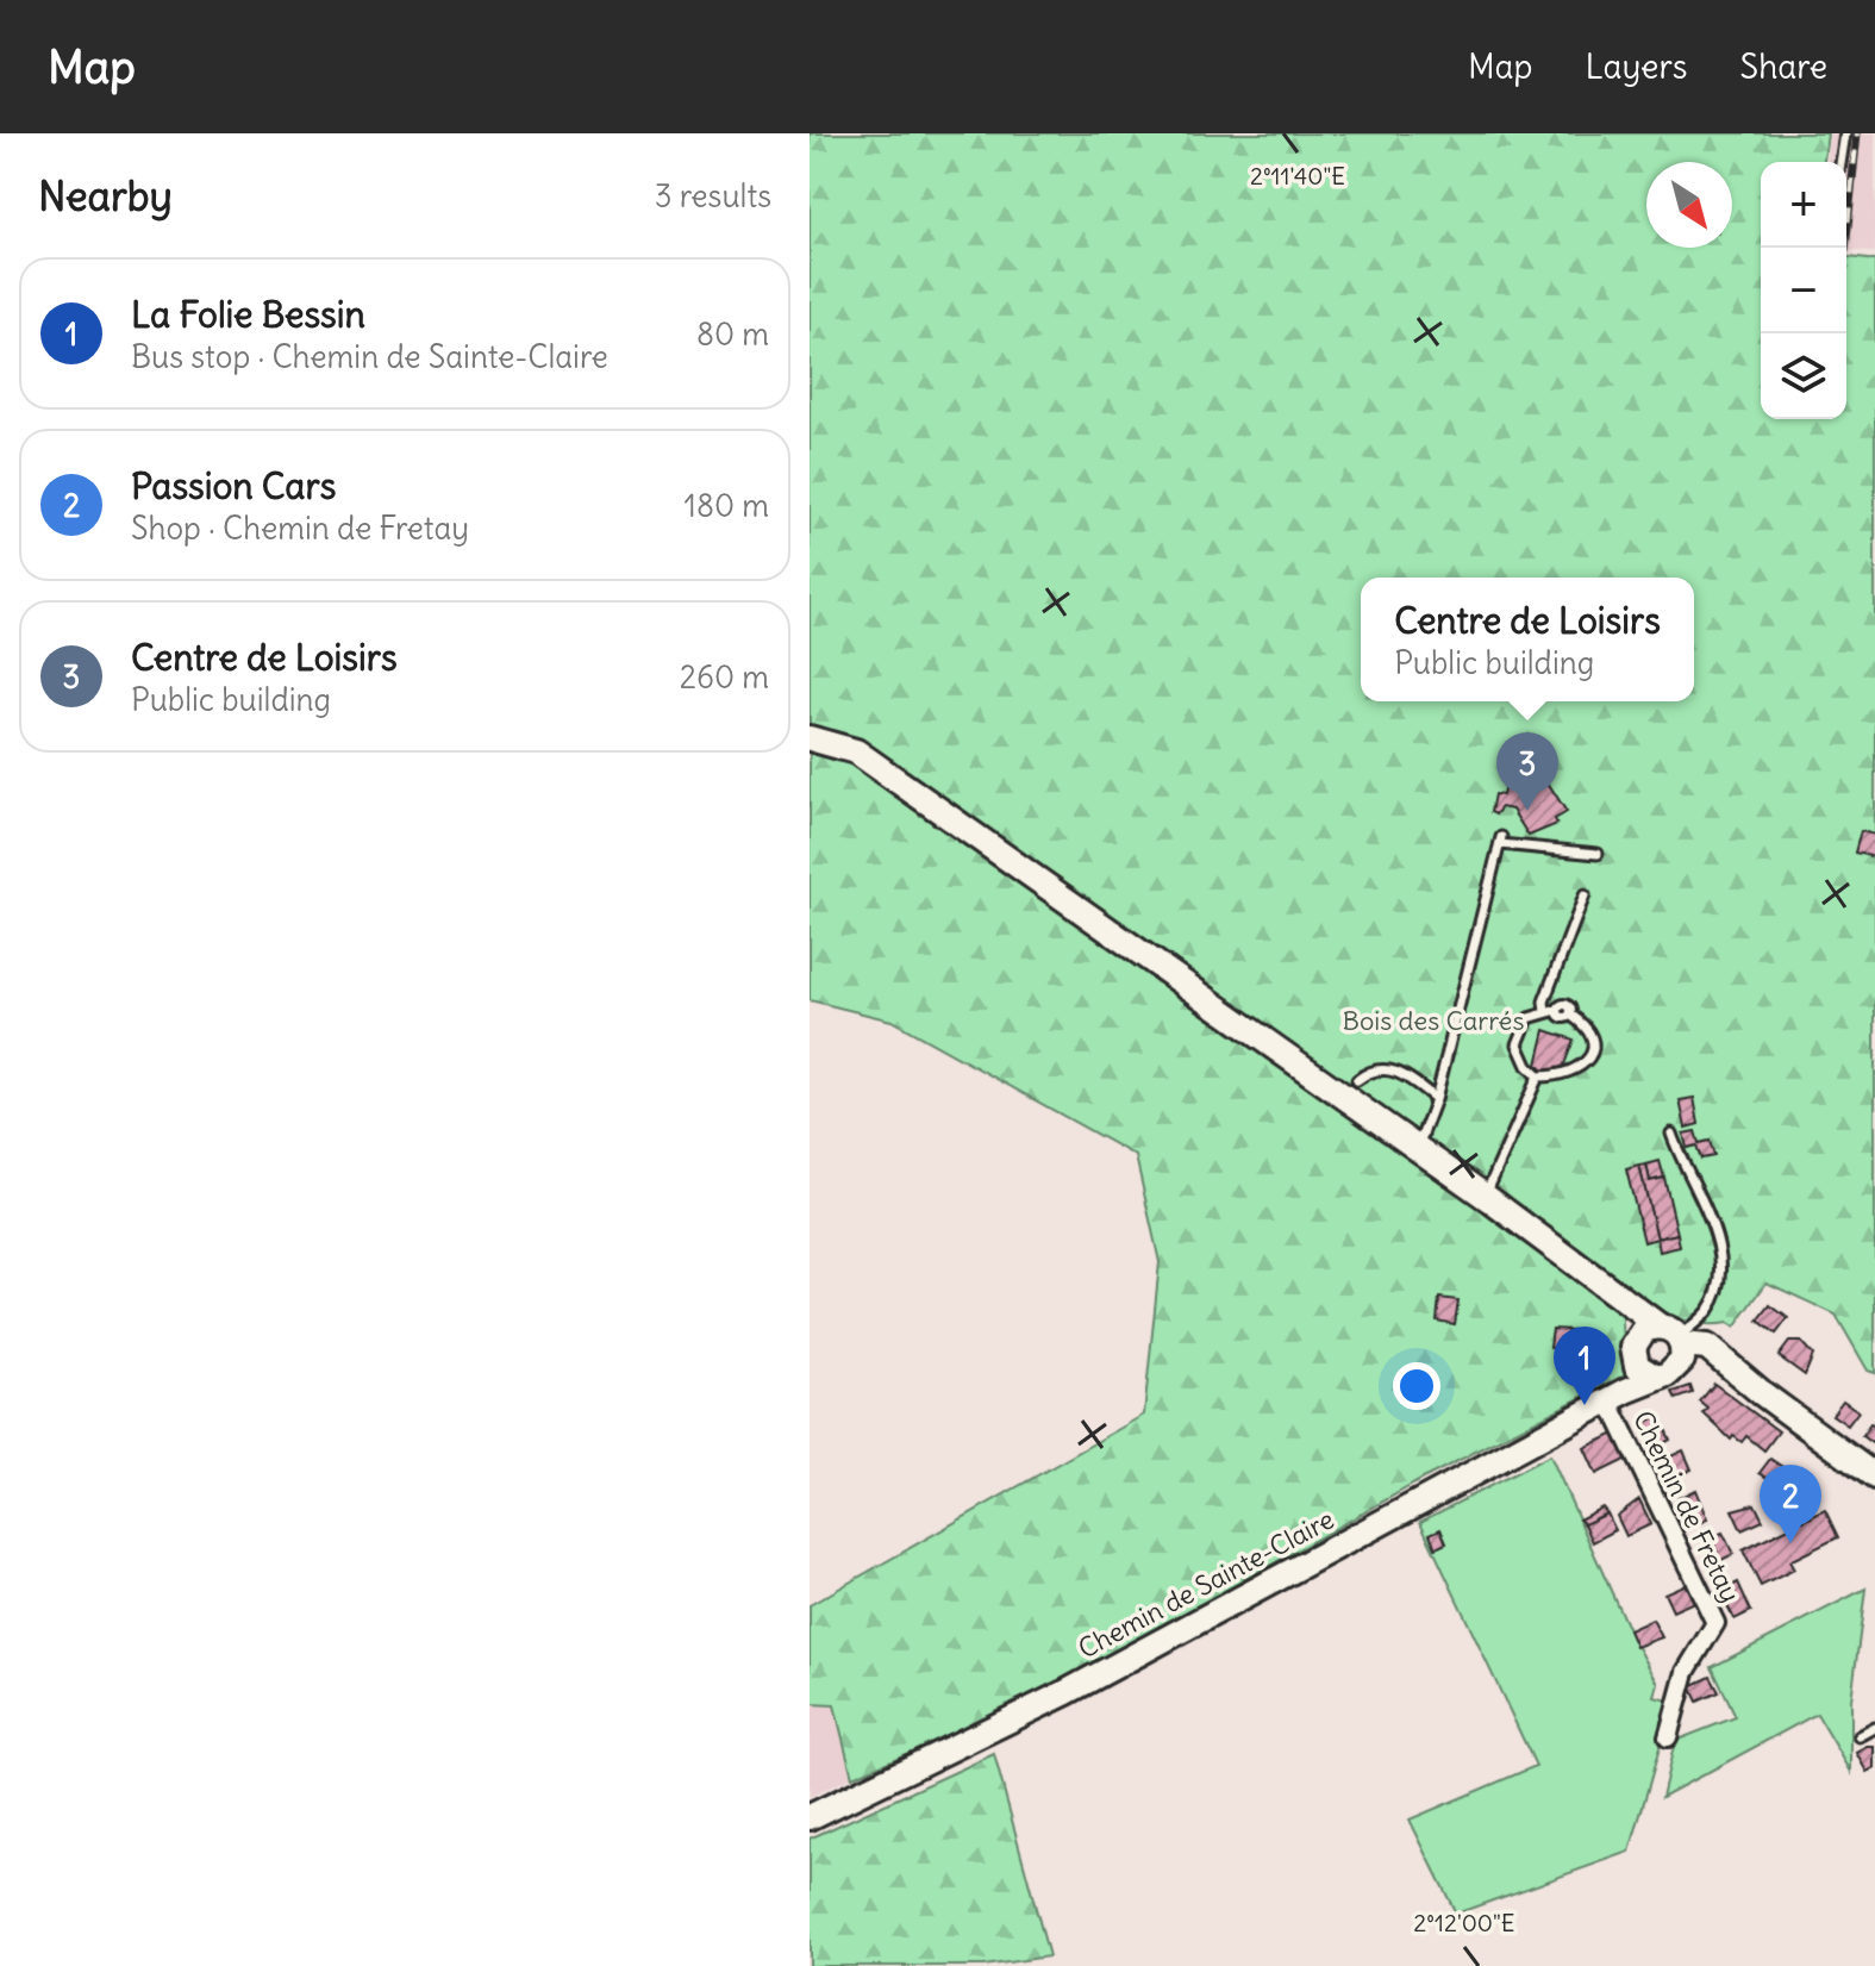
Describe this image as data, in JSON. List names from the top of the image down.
{
  "streets": {
    "main road": ["Chemin de Sainte-Claire"],
    "street": ["Chemin de Fretay"]
  },
  "crossings": [
    ["Chemin de Fretay", "Chemin de Sainte-Claire"]
  ],
  "parks": ["Bois des Carrés"],
  "north": "bottom right",
  "page": {
    "header": "Map",
    "nav": ["Map", "Layers", "Share"],
    "heading": ["Nearby", "3 results"],
    "map_buttons": ["+", "−"],
    "list": [
      {
        "mark": "1",
        "name": "La Folie Bessin",
        "note": "Bus stop · Chemin de Sainte-Claire",
        "value": "80 m"
      },
      {
        "mark": "2",
        "name": "Passion Cars",
        "note": "Shop · Chemin de Fretay",
        "value": "180 m"
      },
      {
        "mark": "3",
        "name": "Centre de Loisirs",
        "note": "Public building",
        "value": "260 m"
      }
    ],
    "popup": ["Centre de Loisirs", "Public building"],
    "pins": ["3", "1", "2"]
  },
  "coordinates": ["2°11'40\"E", "2°12'00\"E"]
}
